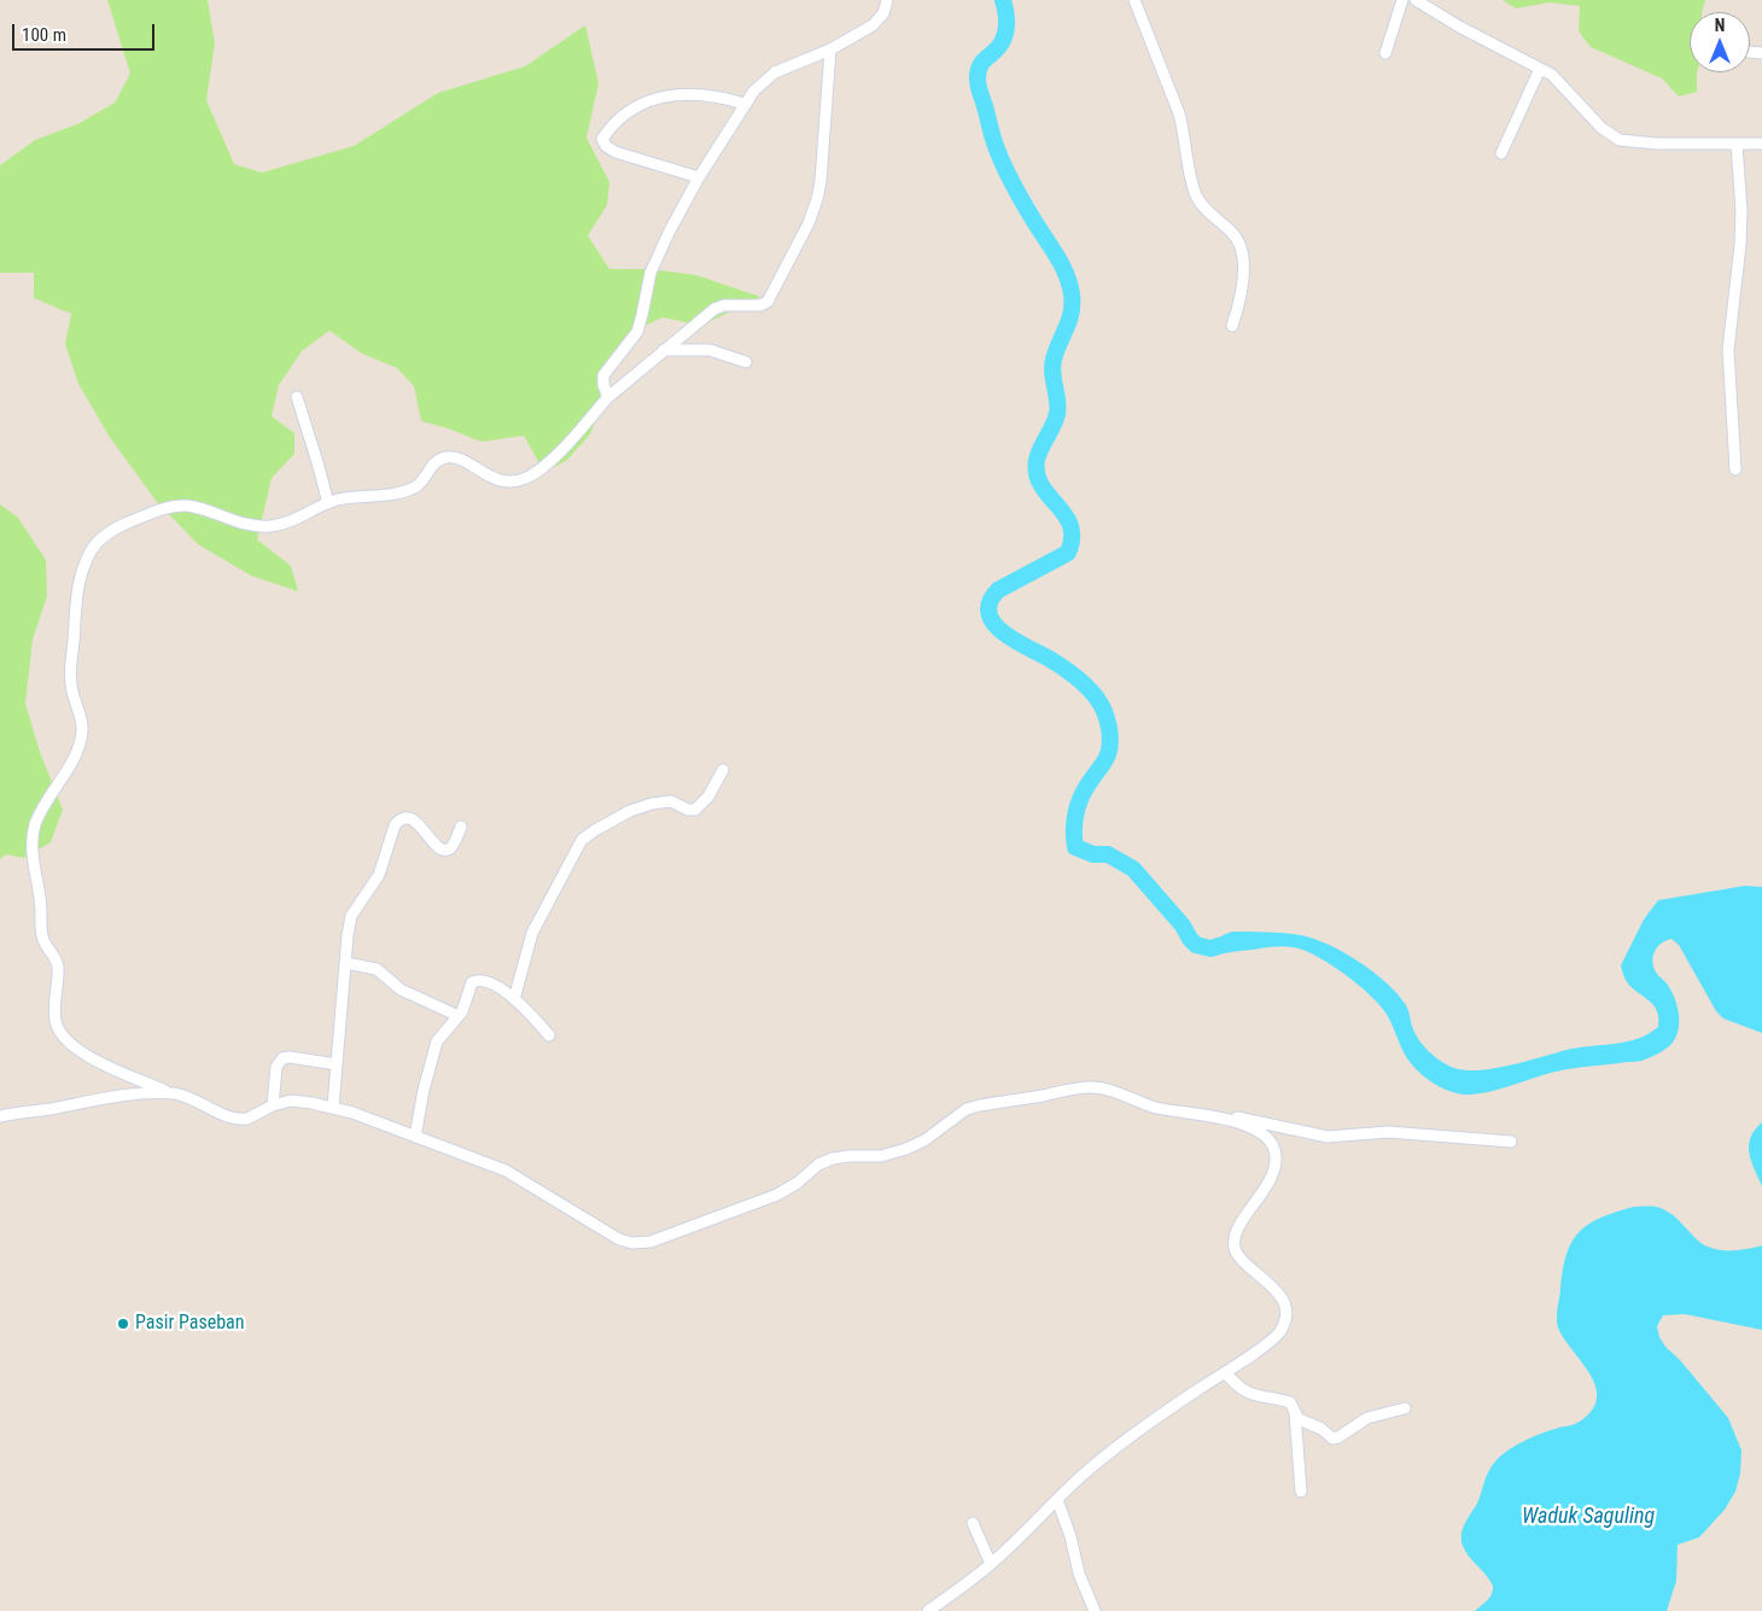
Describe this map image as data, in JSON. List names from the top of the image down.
{
  "water": ["Waduk Saguling"],
  "places": ["Pasir Paseban"],
  "scale_bar": "100 m",
  "north": "top"
}
